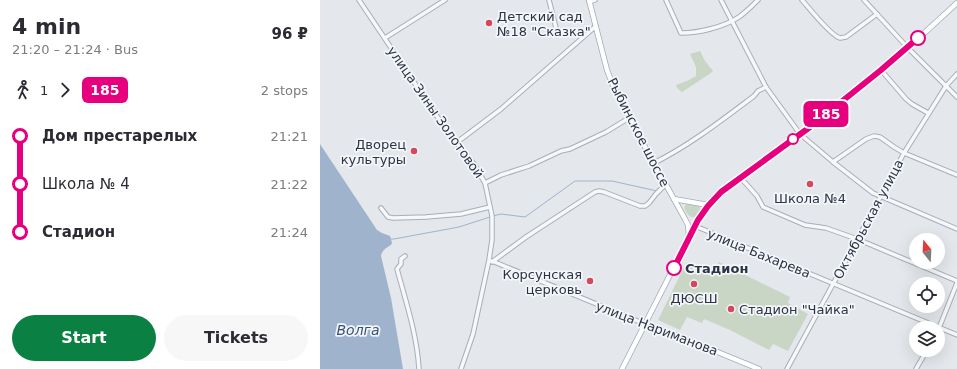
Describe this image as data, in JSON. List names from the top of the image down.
{
  "streets": {
    "main road": ["Рыбинское шоссе", "улица Нариманова"],
    "street": ["улица Зины Золотовой", "Октябрьская улица", "улица Бахарева"]
  },
  "crossings": [
    ["улица Зины Золотовой", "улица Нариманова"],
    ["Октябрьская улица", "улица Бахарева"]
  ],
  "water": ["Волга"],
  "places": [
    "Детский сад №18 \"Сказка\"",
    "Дворец культуры",
    "Школа №4",
    "Стадион",
    "Корсунская церковь",
    "ДЮСШ",
    "Стадион \"Чайка\""
  ],
  "lines": ["bus line 185"],
  "north": "top",
  "page": {
    "heading": ["4 min", "21:20 – 21:24 · Bus", "96 ₽"],
    "on_map": "185",
    "legs": ["1", "185", "2 stops"],
    "list": [
      {
        "name": "Дом престарелых",
        "value": "21:21"
      },
      {
        "name": "Школа № 4",
        "value": "21:22"
      },
      {
        "name": "Стадион",
        "value": "21:24"
      }
    ],
    "buttons": ["Start", "Tickets"]
  }
}
